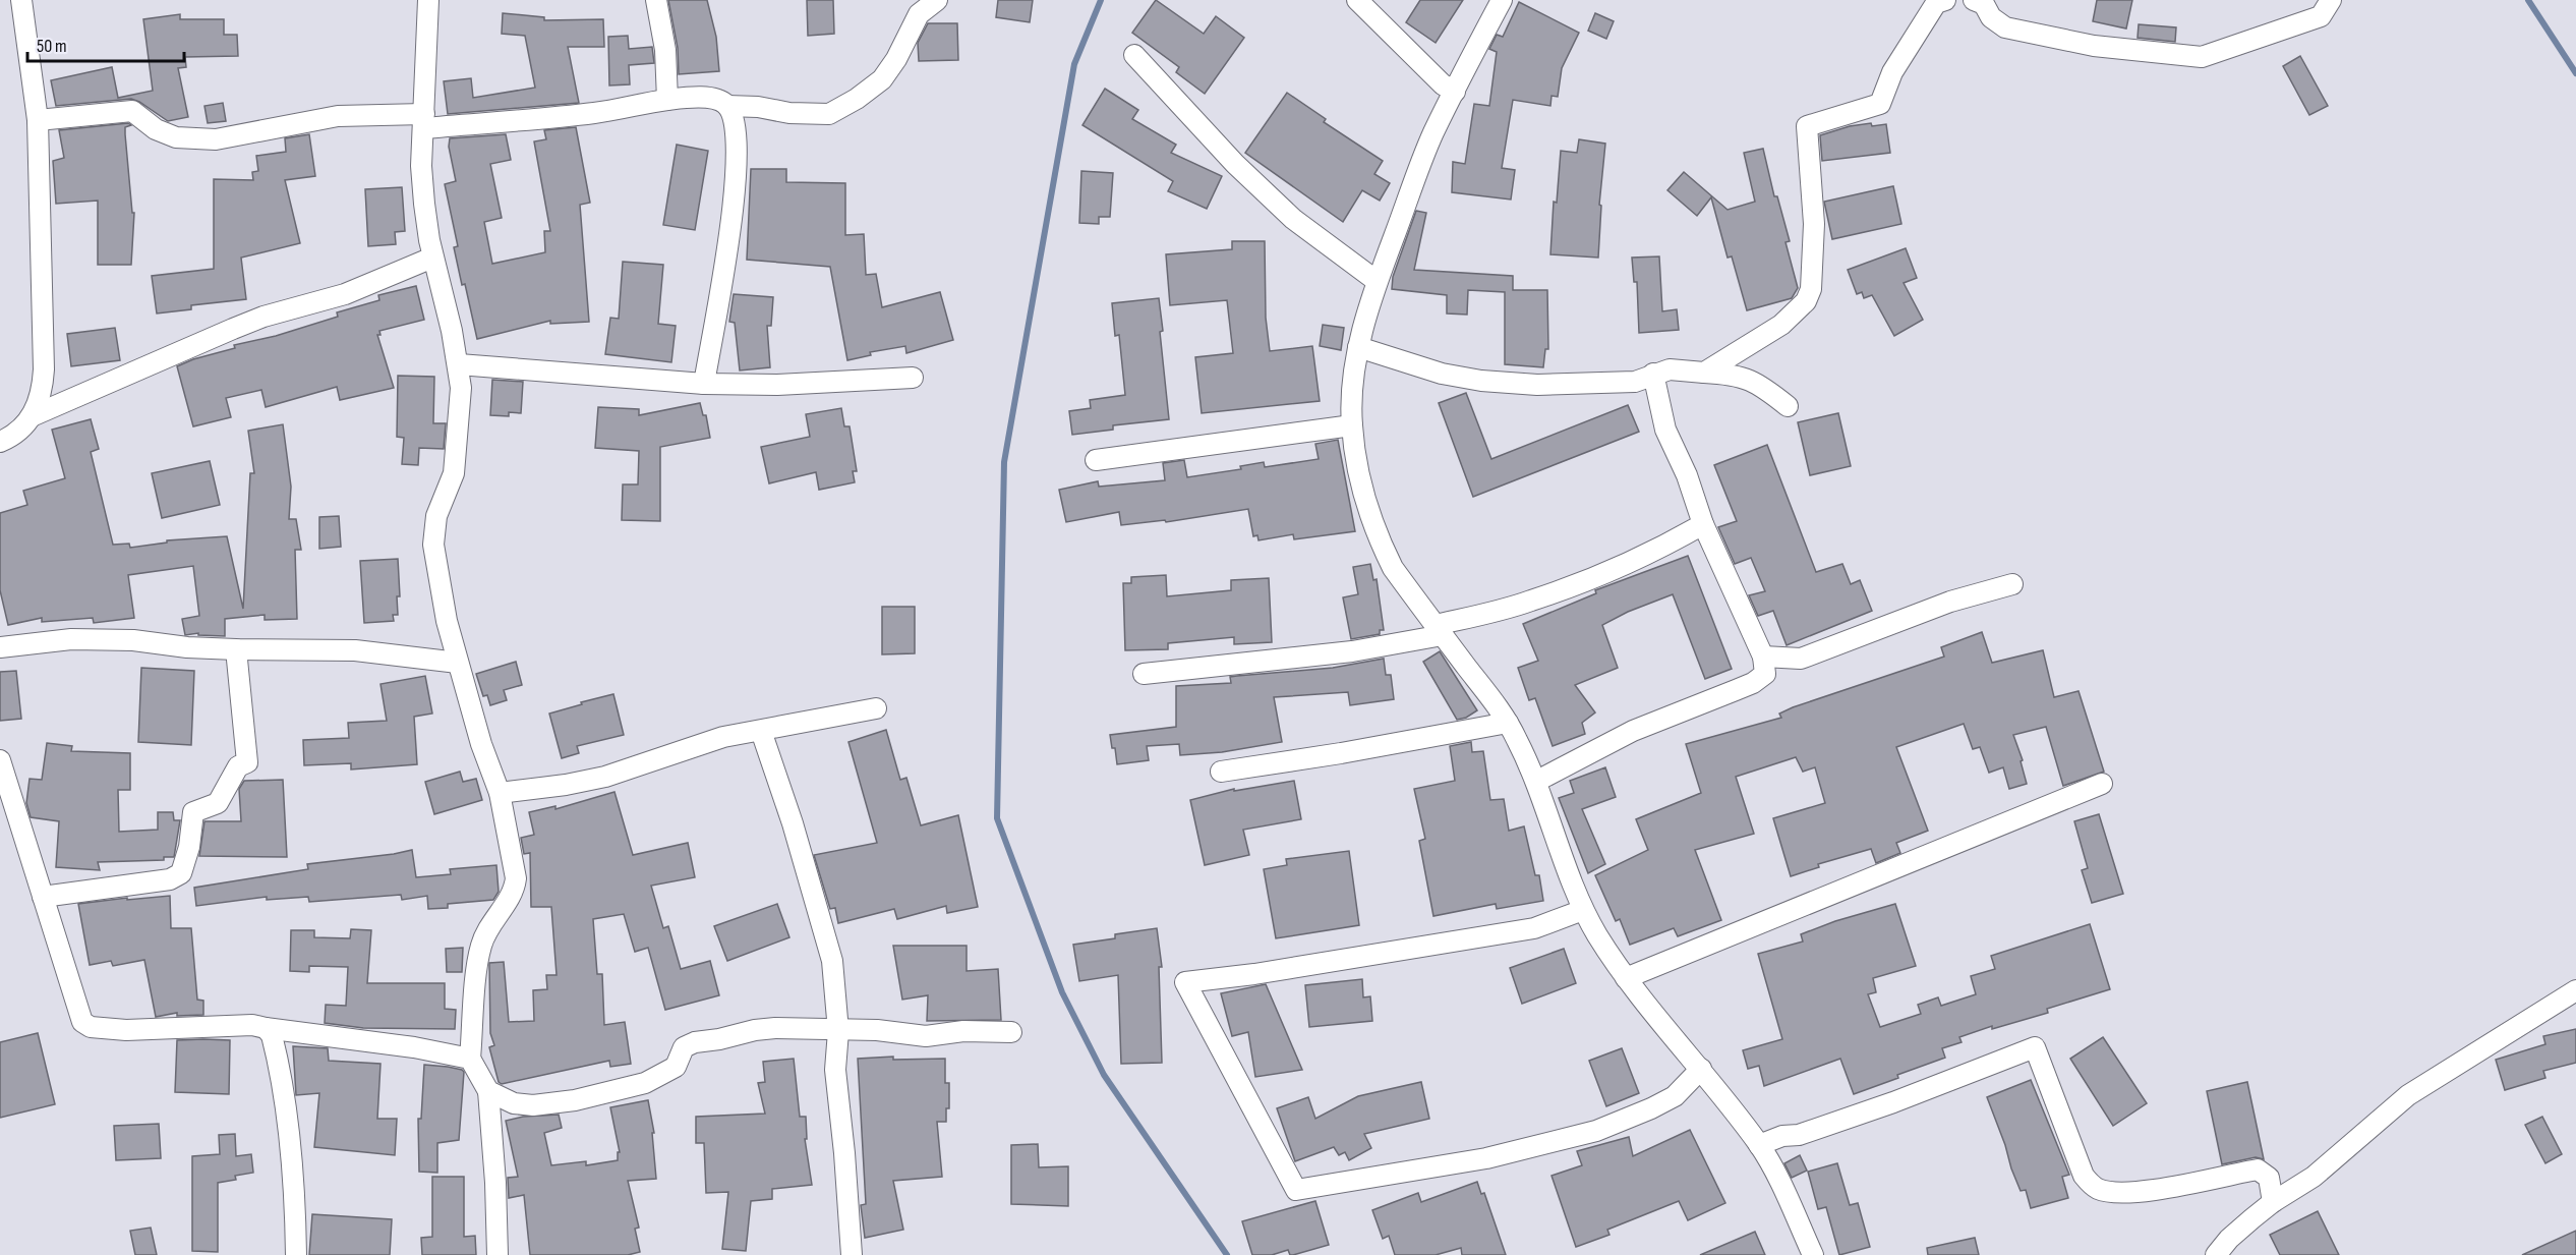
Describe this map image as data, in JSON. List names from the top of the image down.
{
  "scale_bar": "50 m"
}
